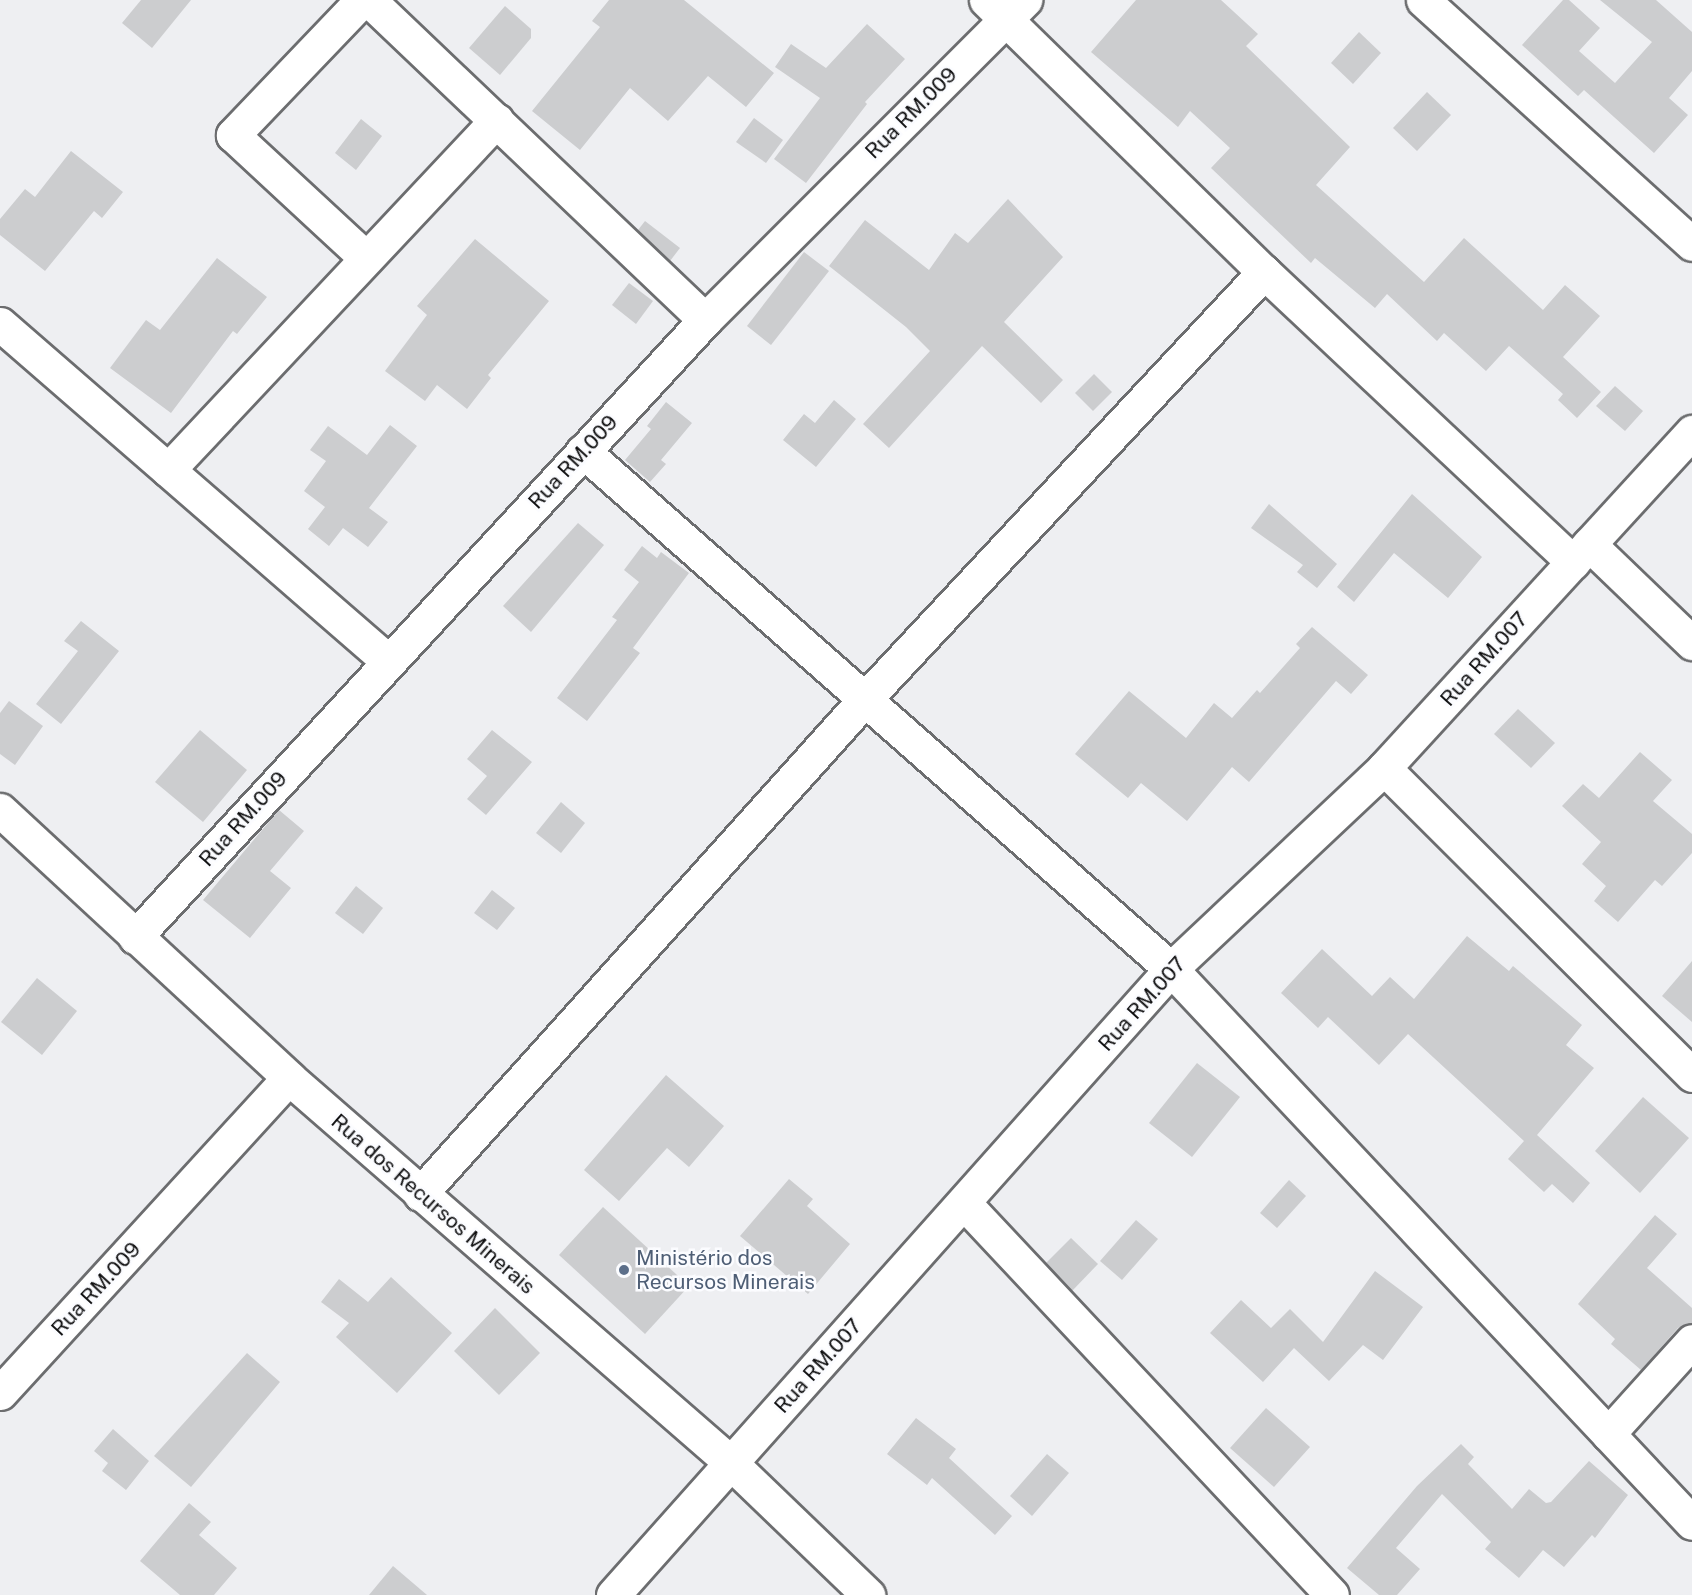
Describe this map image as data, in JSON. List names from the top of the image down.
{
  "streets": {
    "street": ["Rua RM.009", "Rua RM.007", "Rua dos Recursos Minerais"]
  },
  "crossings": [
    ["Rua RM.009", "Rua dos Recursos Minerais"],
    ["Rua RM.007", "Rua dos Recursos Minerais"]
  ],
  "places": ["Ministério dos Recursos Minerais"]
}
